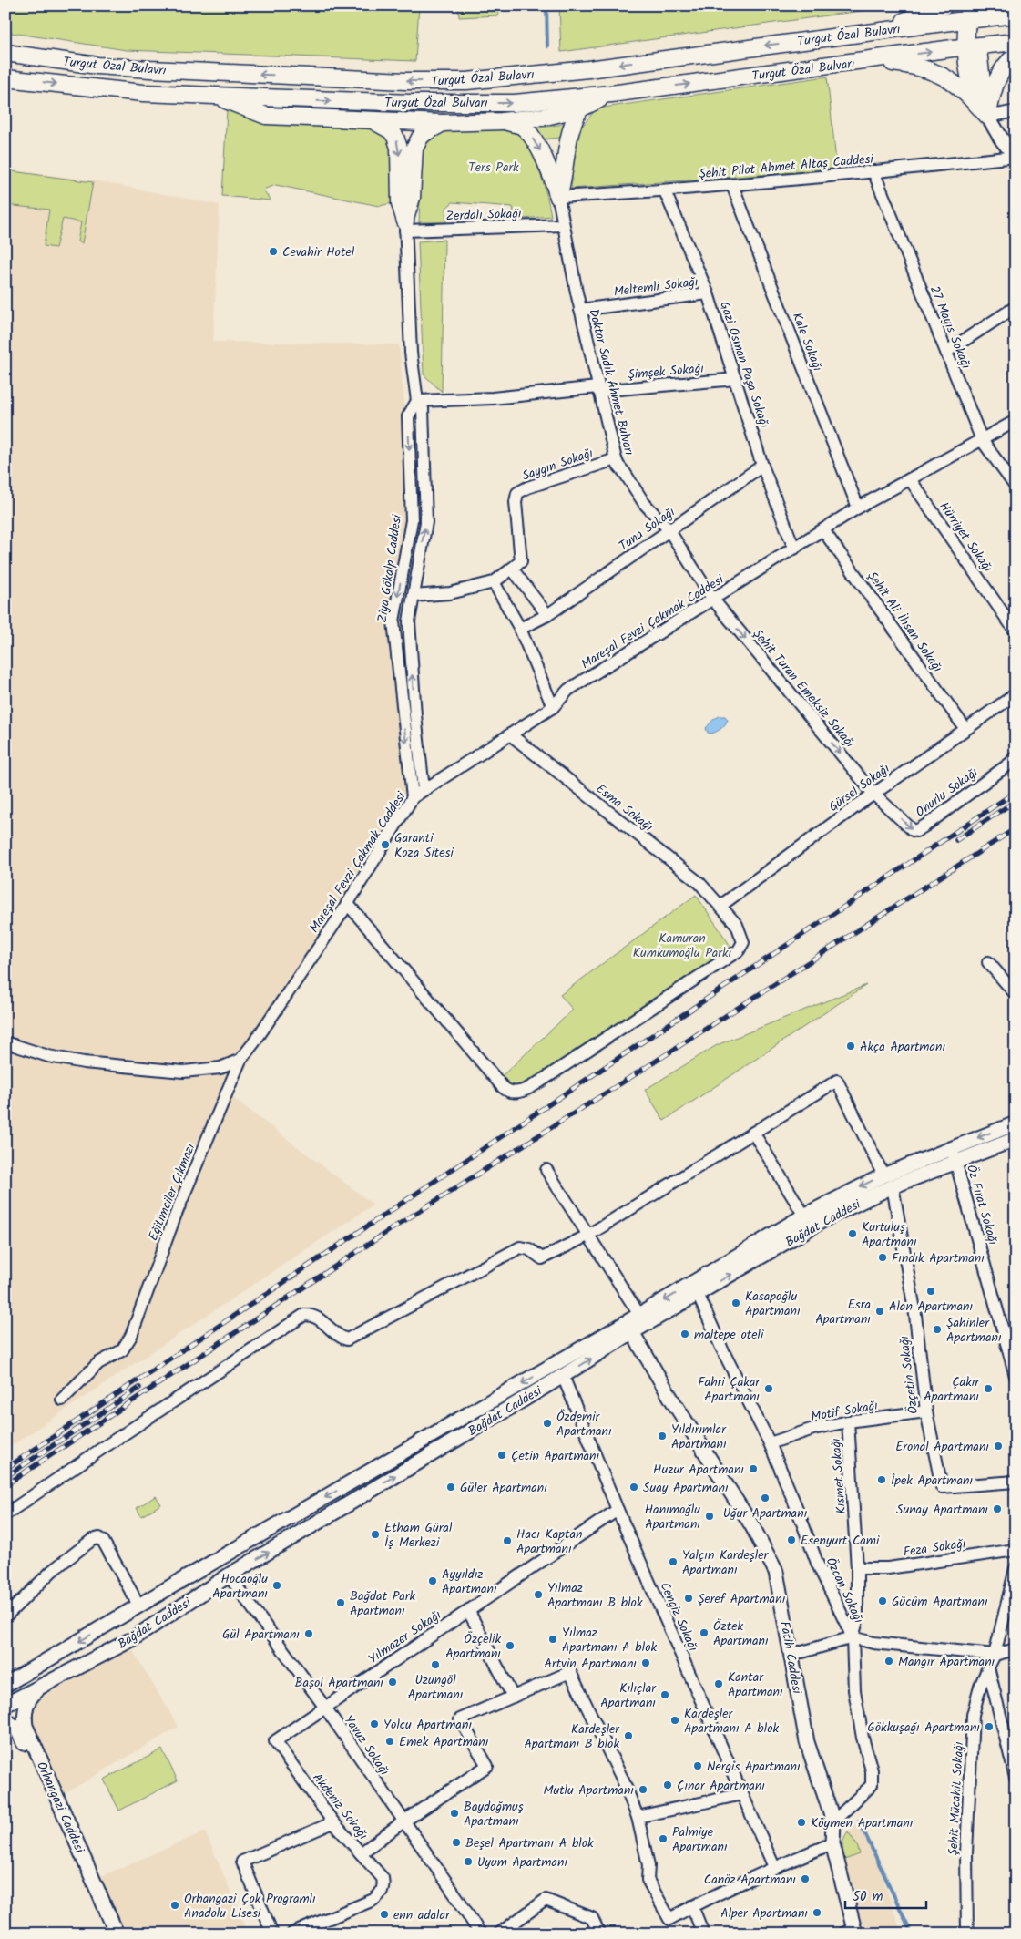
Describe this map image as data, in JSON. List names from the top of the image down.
{
  "streets": {
    "highway": ["Turgut Özal Bulavrı", "Turgut Özal Bulvarı"],
    "main road": ["Bağdat Caddesi", "Fatih Caddesi", "Orhangazi Caddesi"],
    "street": [
      "Şehit Pilot Ahmet Altaş Caddesi",
      "Zerdalı Sokağı",
      "Meltemli Sokağı",
      "27 Mayıs Sokağı",
      "Kale Sokağı",
      "Gazi Osman Paşa Sokağı",
      "Şimşek Sokağı",
      "Doktor Sadık Ahmet Bulvarı",
      "Saygın Sokağı",
      "Tuna Sokağı",
      "Hürriyet Sokağı",
      "Ziya Gökalp Caddesi",
      "Mareşal Fevzi Çakmak Caddesi",
      "Şehit Ali İhsan Sokağı",
      "Şehit Turan Emeksiz Sokağı",
      "Gürsel Sokağı",
      "Onurlu Sokağı",
      "Esma Sokağı",
      "Eğitimciler Çıkmazı",
      "Öz Fırat Sokağı",
      "Özçetin Sokağı",
      "Motif Sokağı",
      "Kısmet Sokağı",
      "Feza Sokağı",
      "Özcan Sokağı",
      "Cengiz Sokağı",
      "Yılmazer Sokağı",
      "Yavuz Sokağı",
      "Şehit Mücahit Sokağı",
      "Akdeniz Sokağı"
    ]
  },
  "crossings": [
    ["Şehit Pilot Ahmet Altaş Caddesi", "27 Mayıs Sokağı"],
    ["Şehit Pilot Ahmet Altaş Caddesi", "Kale Sokağı"],
    ["Şehit Pilot Ahmet Altaş Caddesi", "Gazi Osman Paşa Sokağı"],
    ["Şehit Pilot Ahmet Altaş Caddesi", "Doktor Sadık Ahmet Bulvarı"],
    ["Zerdalı Sokağı", "Doktor Sadık Ahmet Bulvarı"],
    ["Meltemli Sokağı", "Gazi Osman Paşa Sokağı"],
    ["Meltemli Sokağı", "Doktor Sadık Ahmet Bulvarı"],
    ["27 Mayıs Sokağı", "Mareşal Fevzi Çakmak Caddesi"],
    ["Kale Sokağı", "Mareşal Fevzi Çakmak Caddesi"],
    ["Gazi Osman Paşa Sokağı", "Şimşek Sokağı"],
    ["Gazi Osman Paşa Sokağı", "Tuna Sokağı"],
    ["Gazi Osman Paşa Sokağı", "Mareşal Fevzi Çakmak Caddesi"],
    ["Şimşek Sokağı", "Doktor Sadık Ahmet Bulvarı"],
    ["Şimşek Sokağı", "Ziya Gökalp Caddesi"],
    ["Doktor Sadık Ahmet Bulvarı", "Saygın Sokağı"],
    ["Doktor Sadık Ahmet Bulvarı", "Tuna Sokağı"],
    ["Doktor Sadık Ahmet Bulvarı", "Mareşal Fevzi Çakmak Caddesi"],
    ["Doktor Sadık Ahmet Bulvarı", "Şehit Turan Emeksiz Sokağı"],
    ["Hürriyet Sokağı", "Mareşal Fevzi Çakmak Caddesi"],
    ["Ziya Gökalp Caddesi", "Mareşal Fevzi Çakmak Caddesi"],
    ["Mareşal Fevzi Çakmak Caddesi", "Şehit Ali İhsan Sokağı"],
    ["Mareşal Fevzi Çakmak Caddesi", "Şehit Turan Emeksiz Sokağı"],
    ["Mareşal Fevzi Çakmak Caddesi", "Esma Sokağı"],
    ["Mareşal Fevzi Çakmak Caddesi", "Eğitimciler Çıkmazı"],
    ["Şehit Ali İhsan Sokağı", "Gürsel Sokağı"],
    ["Şehit Turan Emeksiz Sokağı", "Gürsel Sokağı"],
    ["Şehit Turan Emeksiz Sokağı", "Onurlu Sokağı"],
    ["Gürsel Sokağı", "Onurlu Sokağı"],
    ["Gürsel Sokağı", "Esma Sokağı"],
    ["Öz Fırat Sokağı", "Bağdat Caddesi"],
    ["Bağdat Caddesi", "Özçetin Sokağı"],
    ["Bağdat Caddesi", "Özcan Sokağı"],
    ["Bağdat Caddesi", "Cengiz Sokağı"],
    ["Bağdat Caddesi", "Fatih Caddesi"],
    ["Bağdat Caddesi", "Yavuz Sokağı"],
    ["Bağdat Caddesi", "Orhangazi Caddesi"],
    ["Özçetin Sokağı", "Motif Sokağı"],
    ["Motif Sokağı", "Kısmet Sokağı"],
    ["Motif Sokağı", "Özcan Sokağı"],
    ["Kısmet Sokağı", "Feza Sokağı"],
    ["Kısmet Sokağı", "Özcan Sokağı"],
    ["Özcan Sokağı", "Fatih Caddesi"],
    ["Cengiz Sokağı", "Yılmazer Sokağı"],
    ["Yılmazer Sokağı", "Yavuz Sokağı"],
    ["Yılmazer Sokağı", "Akdeniz Sokağı"]
  ],
  "one_way": ["Şehit Turan Emeksiz Sokağı", "Onurlu Sokağı"],
  "parks": ["Ters Park", "Kamuran Kumkumoğlu Parkı"],
  "places": [
    "Cevahir Hotel",
    "Garanti Koza Sitesi",
    "Akça Apartmanı",
    "Kurtuluş Apartmanı",
    "Fındık Apartmanı",
    "Alan Apartmanı",
    "Kasapoğlu Apartmanı",
    "Esra Apartmanı",
    "Şahinler Apartmanı",
    "maltepe oteli",
    "Fahri Çakar Apartmanı",
    "Çakır Apartmanı",
    "Özdemir Apartmanı",
    "Yıldırımlar Apartmanı",
    "Eronal Apartmanı",
    "Çetin Apartmanı",
    "Huzur Apartmanı",
    "İpek Apartmanı",
    "Güler Apartmanı",
    "Suay Apartmanı",
    "Uğur Apartmanı",
    "Sunay Apartmanı",
    "Hanımoğlu Apartmanı",
    "Etham Güral İş Merkezi",
    "Esenyurt Cami",
    "Hacı Kaptan Apartmanı",
    "Yalçın Kardeşler Apartmanı",
    "Ayyıldız Apartmanı",
    "Hocaoğlu Apartmanı",
    "Yılmaz Apartmanı B blok",
    "Şeref Apartmanı",
    "Gücüm Apartmanı",
    "Bağdat Park Apartmanı",
    "Öztek Apartmanı",
    "Gül Apartmanı",
    "Yılmaz Apartmanı A blok",
    "Özçelik Apartmanı",
    "Mangır Apartmanı",
    "Artvin Apartmanı",
    "Uzungöl Apartmanı",
    "Başol Apartmanı",
    "Kantar Apartmanı",
    "Kılıçlar Apartmanı",
    "Kardeşler Apartmanı A blok",
    "Yolcu Apartmanı",
    "Gökkuşağı Apartmanı",
    "Kardeşler Apartmanı B blok",
    "Emek Apartmanı",
    "Nergis Apartmanı",
    "Çınar Apartmanı",
    "Mutlu Apartmanı",
    "Baydoğmuş Apartmanı",
    "Köymen Apartmanı",
    "Palmiye Apartmanı",
    "Beşel Apartmanı A blok",
    "Uyum Apartmanı",
    "Canöz Apartmanı",
    "Orhangazi Çok Programlı Anadolu Lisesi",
    "Alper Apartmanı",
    "enn adalar"
  ],
  "scale_bar": "50 m"
}
